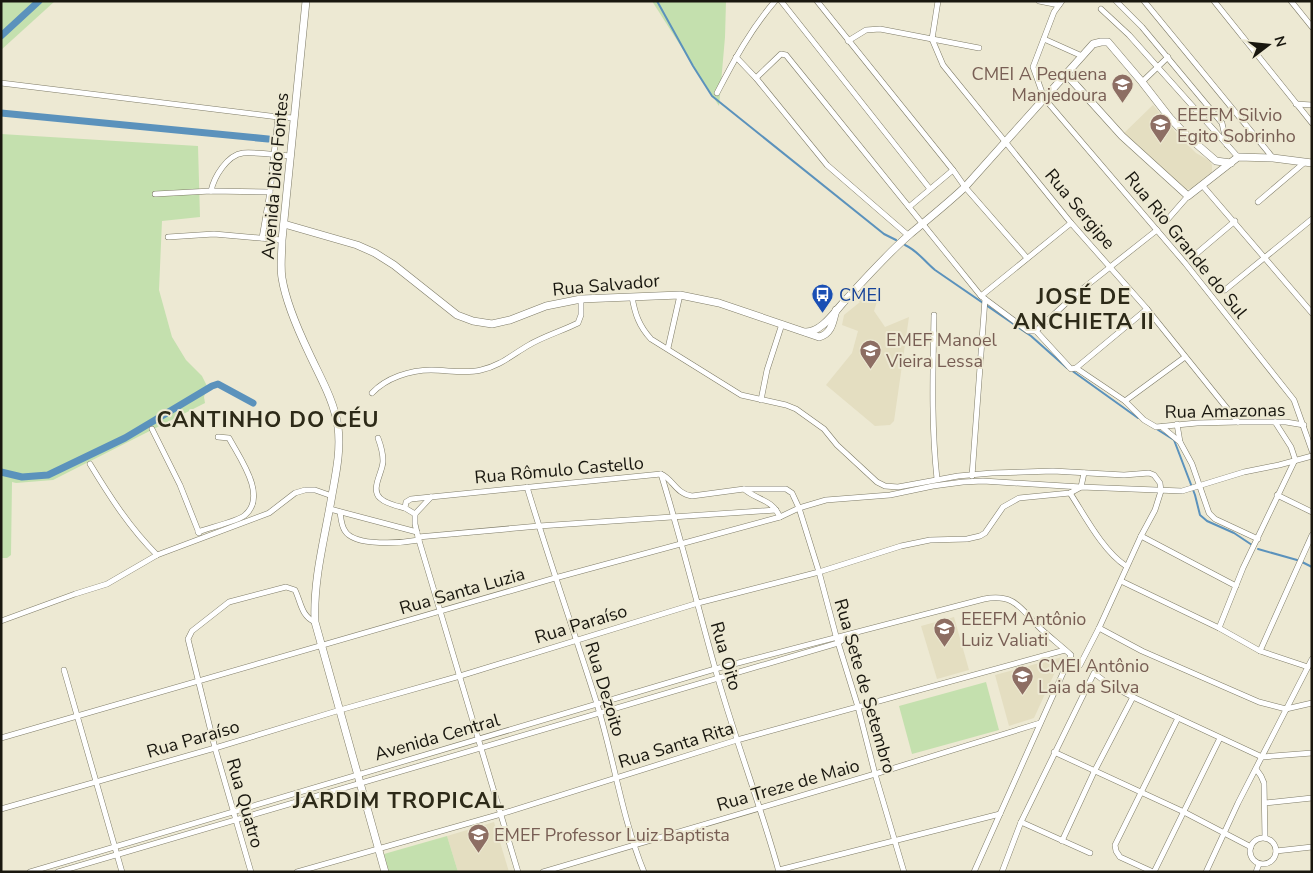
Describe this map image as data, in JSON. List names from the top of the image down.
{
  "streets": {
    "street": [
      "Avenida Dido Fontes",
      "Rua Sergipe",
      "Rua Rio Grande do Sul",
      "Rua Salvador",
      "Rua Amazonas",
      "Rua Rômulo Castello",
      "Rua Santa Luzia",
      "Rua Paraíso",
      "Rua Oito",
      "Rua Sete de Setembro",
      "Rua Dezoito",
      "Avenida Central",
      "Rua Santa Rita",
      "Rua Treze de Maio",
      "Rua Quatro"
    ]
  },
  "crossings": [
    ["Avenida Dido Fontes", "Rua Salvador"],
    ["Avenida Dido Fontes", "Rua Santa Luzia"],
    ["Avenida Dido Fontes", "Rua Paraíso"],
    ["Avenida Dido Fontes", "Avenida Central"],
    ["Avenida Dido Fontes", "Rua Santa Rita"],
    ["Avenida Dido Fontes", "Rua Quatro"],
    ["Rua Sergipe", "Rua Salvador"],
    ["Rua Sergipe", "Rua Amazonas"],
    ["Rua Rio Grande do Sul", "Rua Salvador"],
    ["Rua Rio Grande do Sul", "Rua Amazonas"],
    ["Rua Salvador", "Rua Amazonas"],
    ["Rua Rômulo Castello", "Rua Santa Luzia"],
    ["Rua Rômulo Castello", "Rua Oito"],
    ["Rua Rômulo Castello", "Rua Sete de Setembro"],
    ["Rua Rômulo Castello", "Rua Dezoito"],
    ["Rua Santa Luzia", "Rua Paraíso"],
    ["Rua Santa Luzia", "Rua Oito"],
    ["Rua Santa Luzia", "Rua Sete de Setembro"],
    ["Rua Santa Luzia", "Rua Dezoito"],
    ["Rua Santa Luzia", "Rua Quatro"],
    ["Rua Paraíso", "Rua Oito"],
    ["Rua Paraíso", "Rua Sete de Setembro"],
    ["Rua Paraíso", "Rua Dezoito"],
    ["Rua Paraíso", "Rua Quatro"],
    ["Rua Oito", "Avenida Central"],
    ["Rua Oito", "Rua Santa Rita"],
    ["Rua Oito", "Rua Treze de Maio"],
    ["Rua Sete de Setembro", "Avenida Central"],
    ["Rua Sete de Setembro", "Rua Santa Rita"],
    ["Rua Sete de Setembro", "Rua Treze de Maio"],
    ["Rua Dezoito", "Avenida Central"],
    ["Rua Dezoito", "Rua Santa Rita"],
    ["Rua Dezoito", "Rua Treze de Maio"],
    ["Avenida Central", "Rua Santa Rita"],
    ["Avenida Central", "Rua Quatro"]
  ],
  "districts": ["JOSÉ DE ANCHIETA II", "CANTINHO DO CÉU", "JARDIM TROPICAL"],
  "places": {
    "school or university": [
      "CMEI A Pequena Manjedoura",
      "EEEFM Silvio Egito Sobrinho",
      "EMEF Manoel Vieira Lessa",
      "EEEFM Antônio Luiz Valiati",
      "CMEI Antônio Laia da Silva",
      "EMEF Professor Luiz Baptista"
    ],
    "bus stop": ["CMEI"]
  },
  "north": "right"
}
